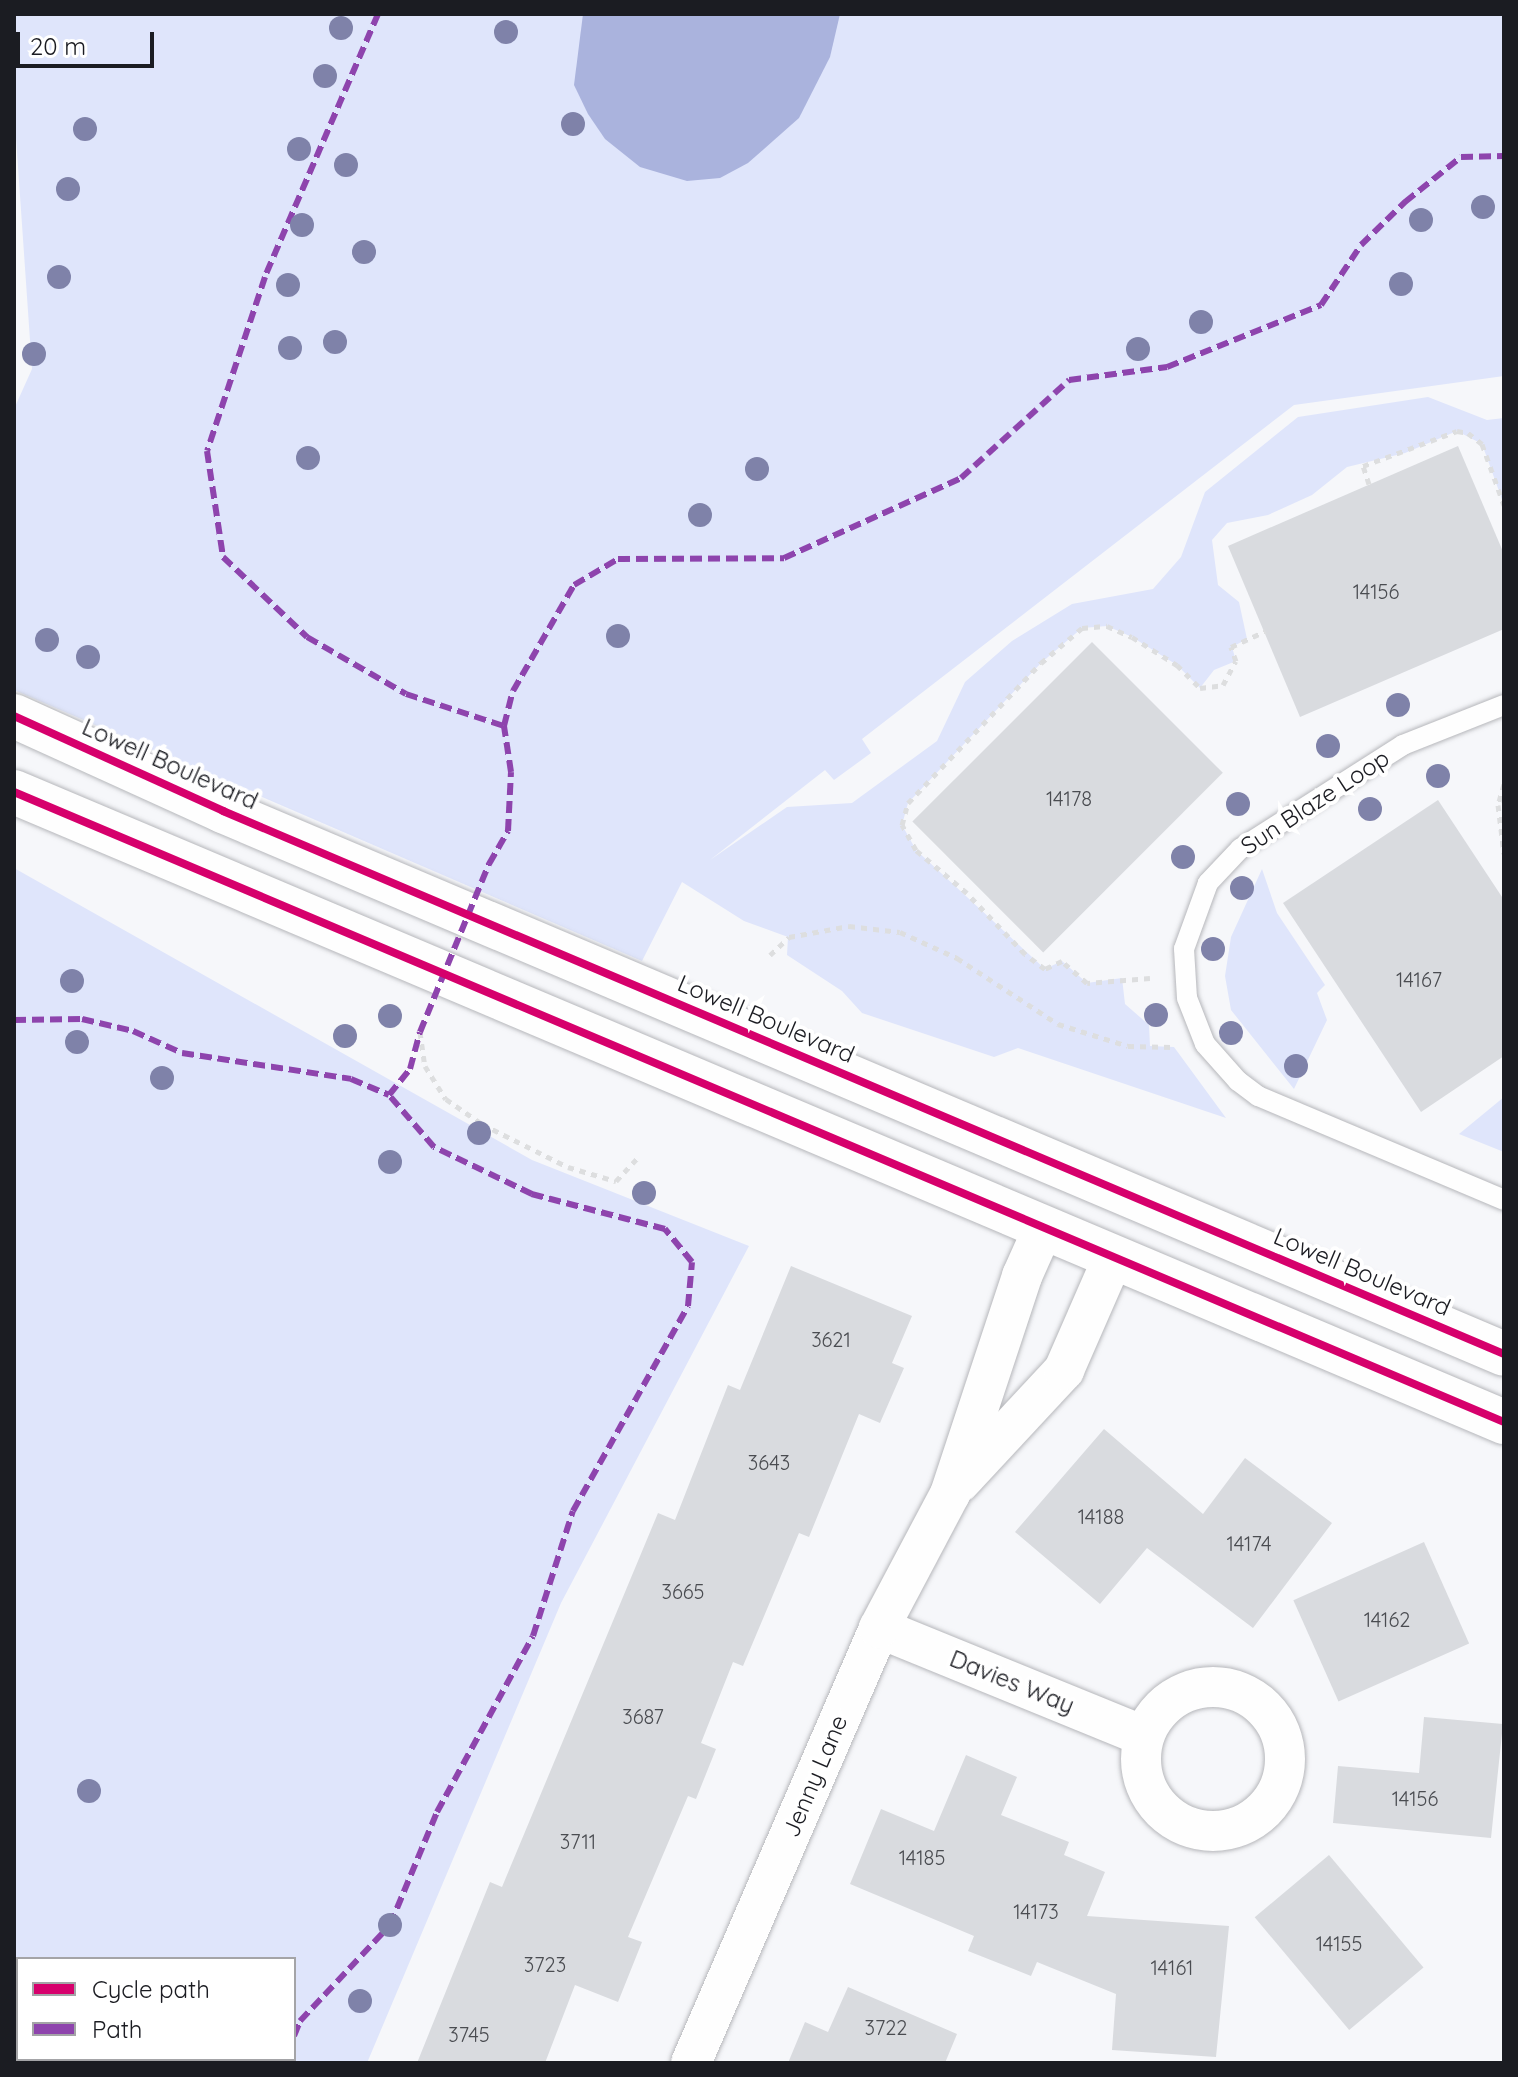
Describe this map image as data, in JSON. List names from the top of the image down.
{
  "streets": {
    "main road": ["Lowell Boulevard"],
    "street": ["Davies Way", "Jenny Lane"],
    "lane": ["Sun Blaze Loop"]
  },
  "crossings": [
    ["Davies Way", "Jenny Lane"]
  ],
  "house_numbers": [
    "14156",
    "14178",
    "14167",
    "3621",
    "3643",
    "14188",
    "14174",
    "3665",
    "14162",
    "3687",
    "14156",
    "3711",
    "14185",
    "14173",
    "14155",
    "3723",
    "14161",
    "3722",
    "3745"
  ],
  "legend": ["Cycle path", "Path"],
  "scale_bar": "20 m"
}
